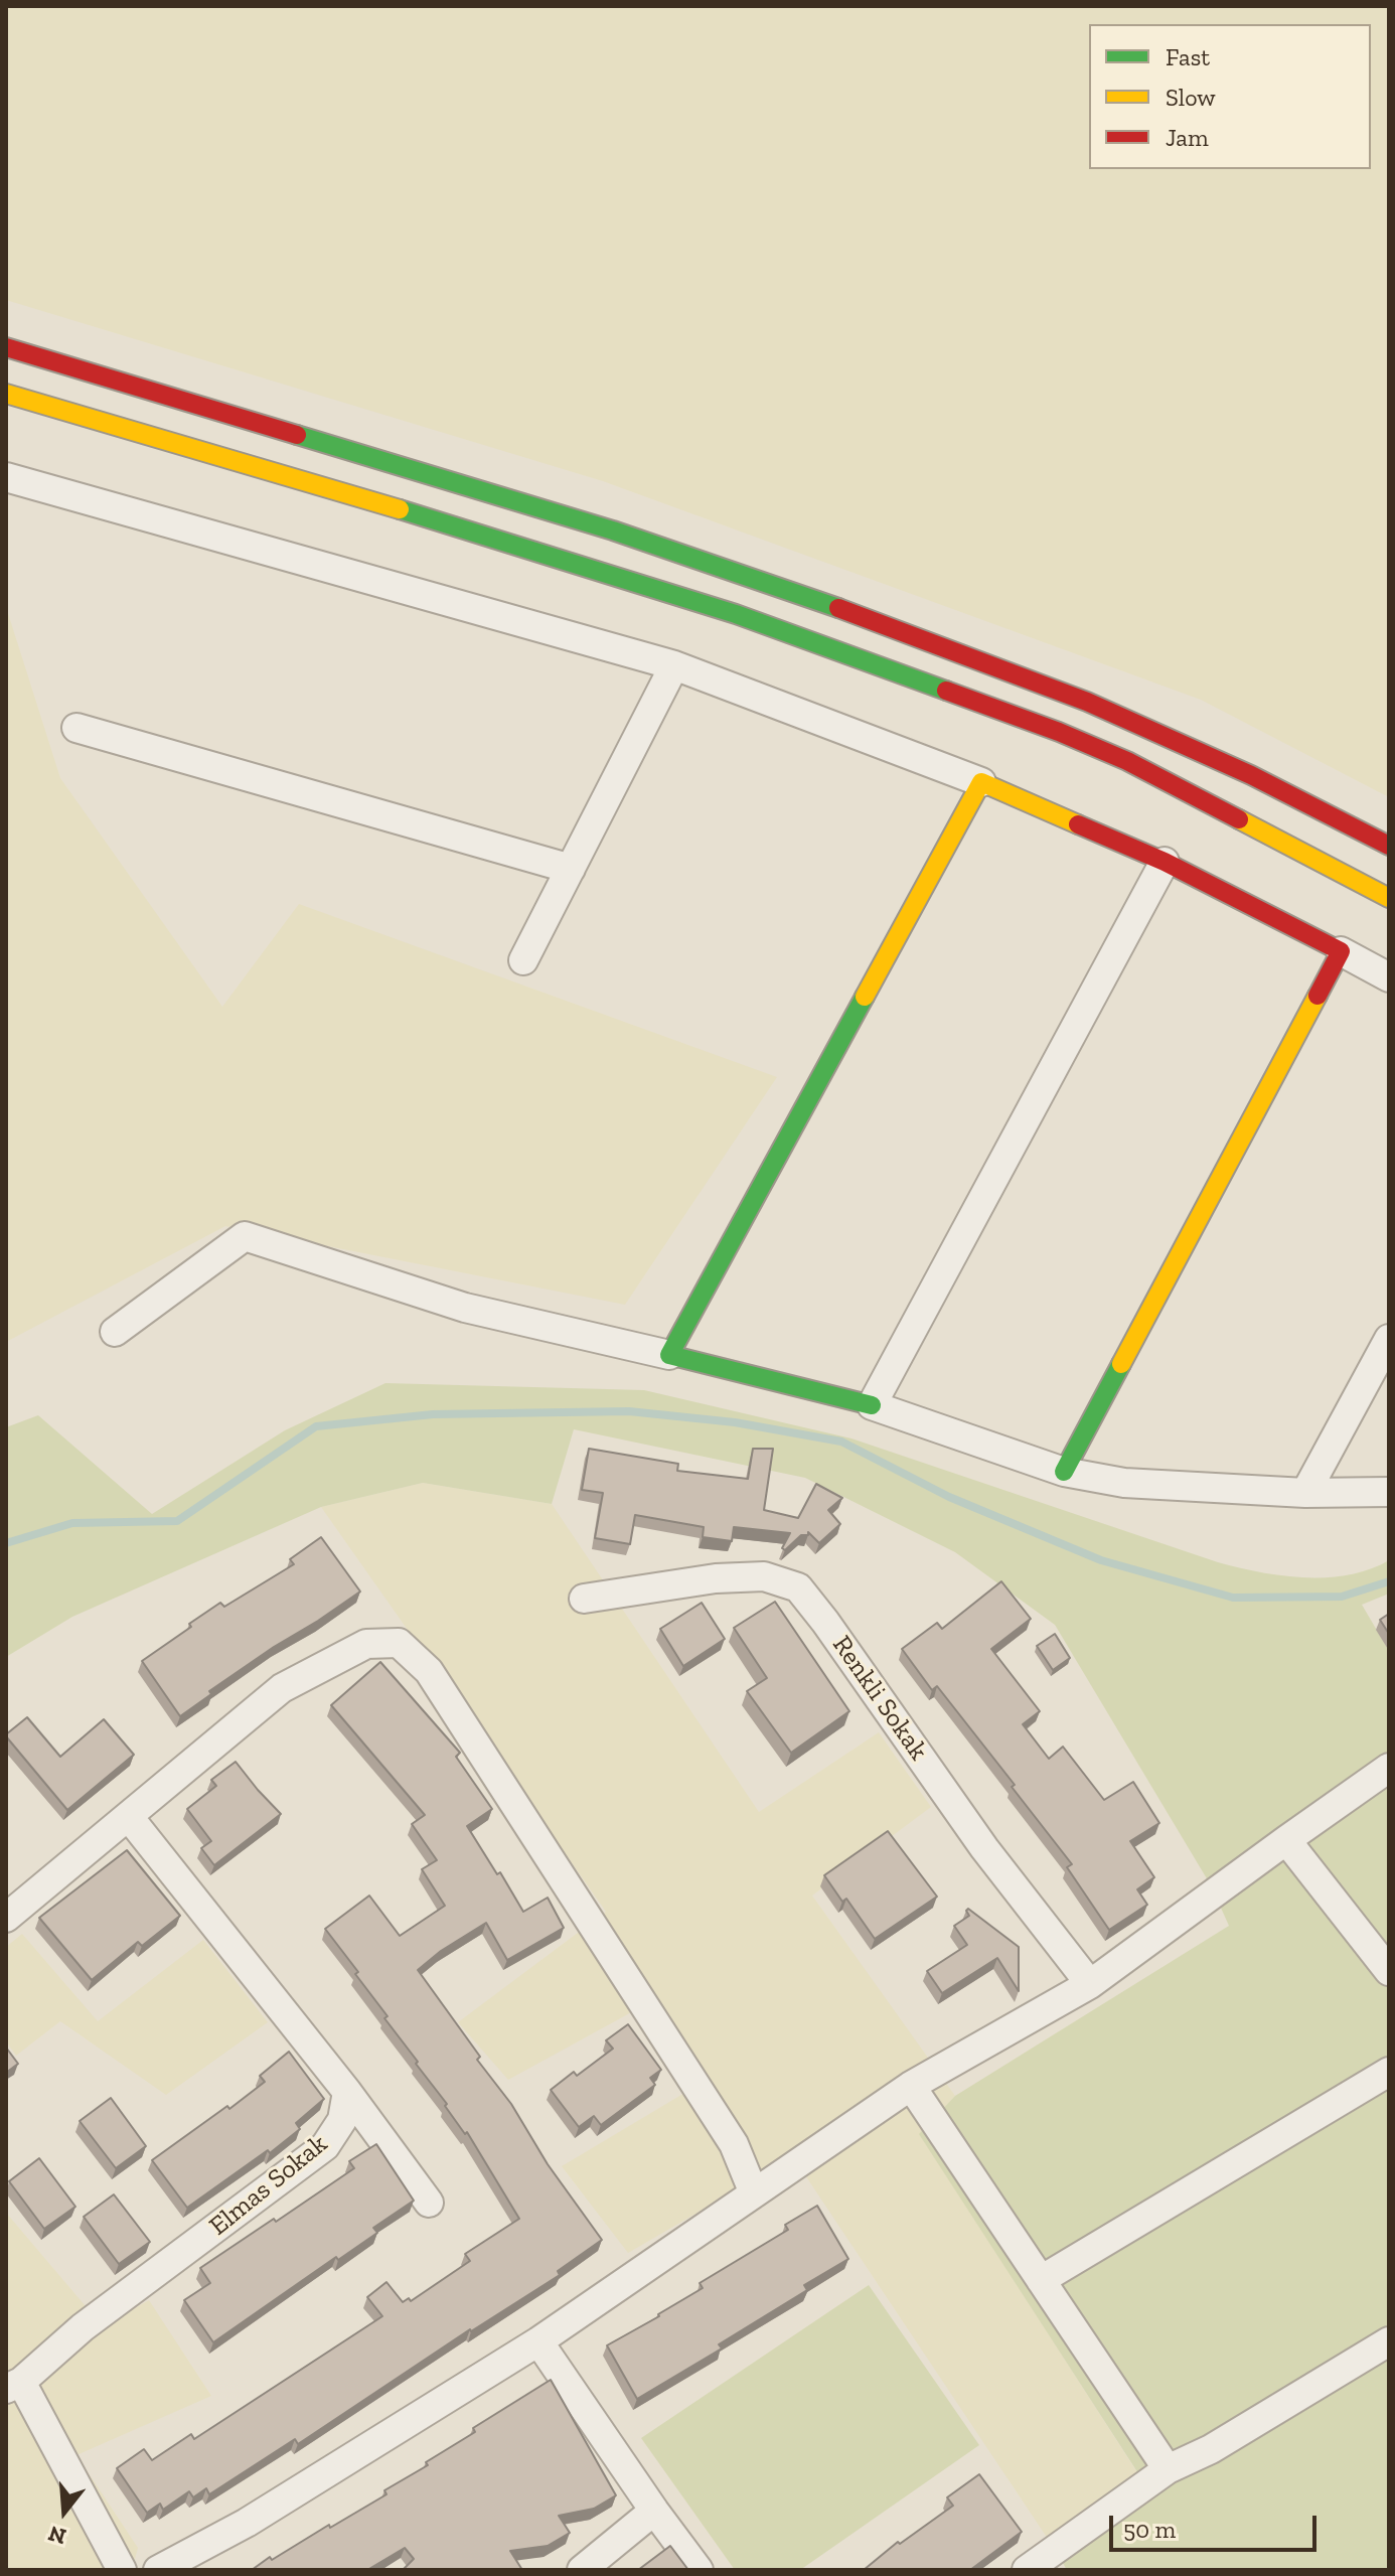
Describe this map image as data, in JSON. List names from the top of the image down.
{
  "streets": {
    "street": ["Renkli Sokak", "Elmas Sokak"]
  },
  "legend": ["Fast", "Slow", "Jam"],
  "scale_bar": "50 m",
  "north": "bottom"
}
